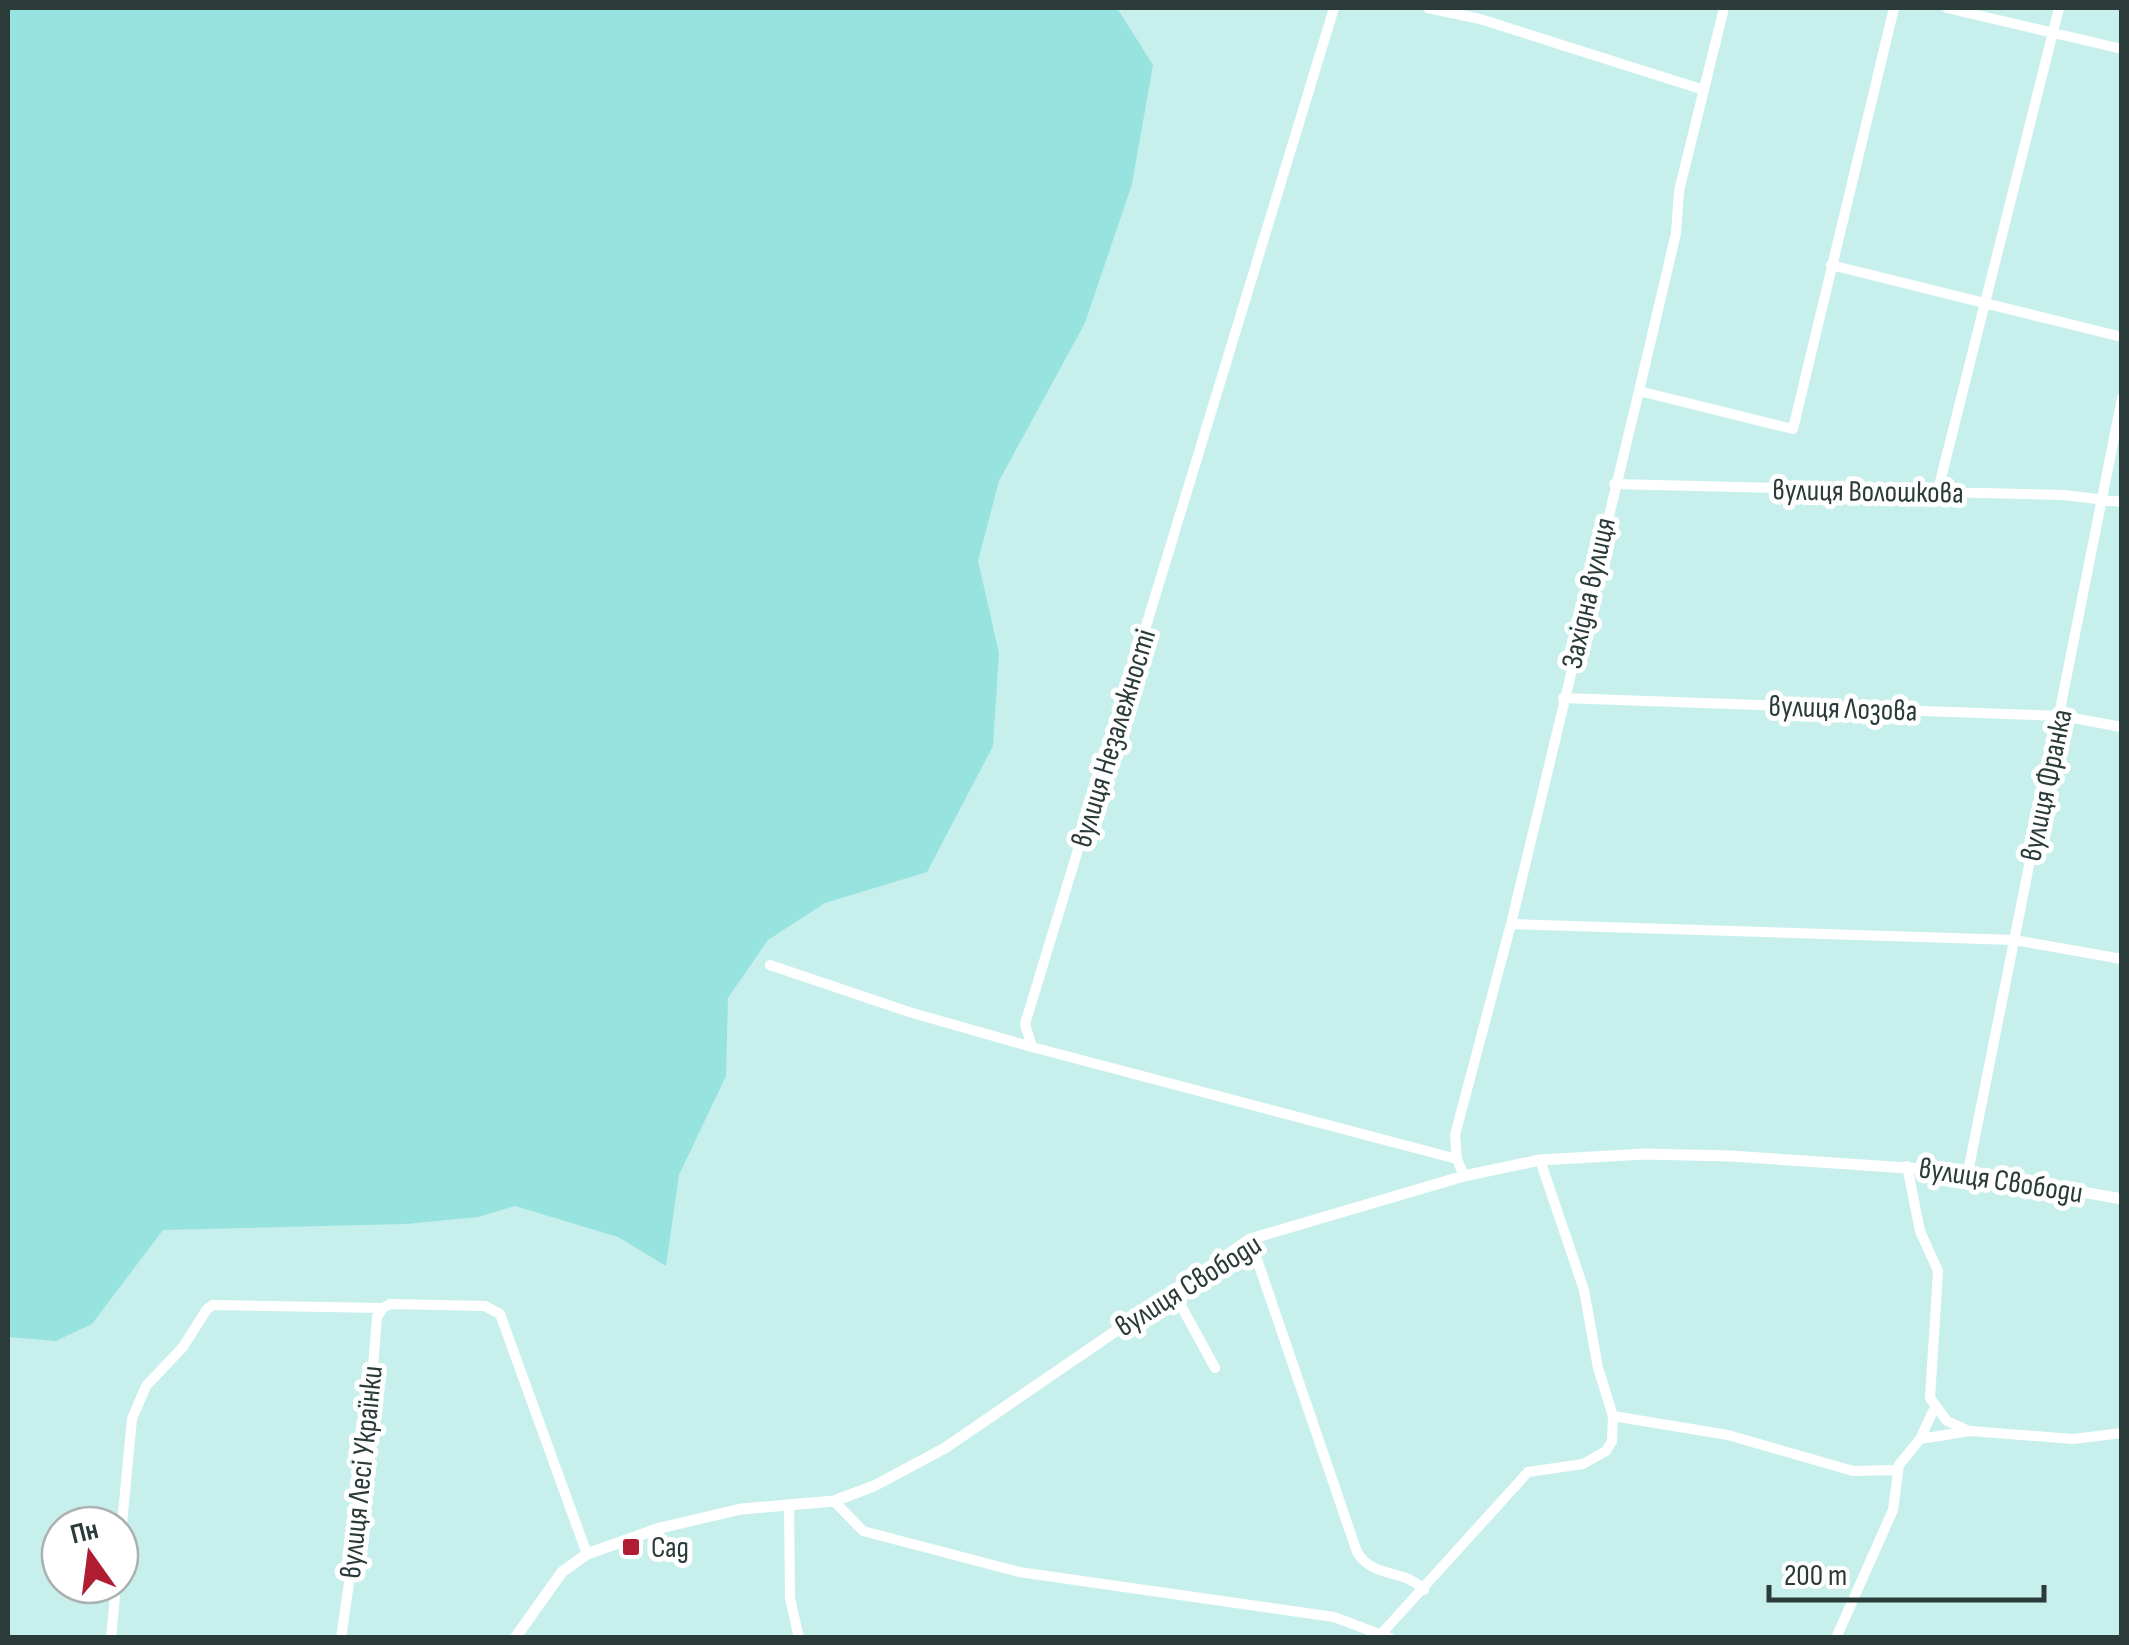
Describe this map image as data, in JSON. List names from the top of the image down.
{
  "streets": {
    "street": [
      "вулиця Волошкова",
      "Західна вулиця",
      "вулиця Лозова",
      "вулиця Незалежності",
      "вулиця Франка",
      "вулиця Свободи",
      "вулиця Лесі Українки"
    ]
  },
  "crossings": [
    ["вулиця Волошкова", "Західна вулиця"],
    ["вулиця Волошкова", "вулиця Франка"],
    ["Західна вулиця", "вулиця Лозова"],
    ["Західна вулиця", "вулиця Свободи"],
    ["вулиця Лозова", "вулиця Франка"],
    ["вулиця Франка", "вулиця Свободи"]
  ],
  "places": {
    "transit": ["Сад"]
  },
  "scale_bar": "200 m",
  "north": "top"
}
